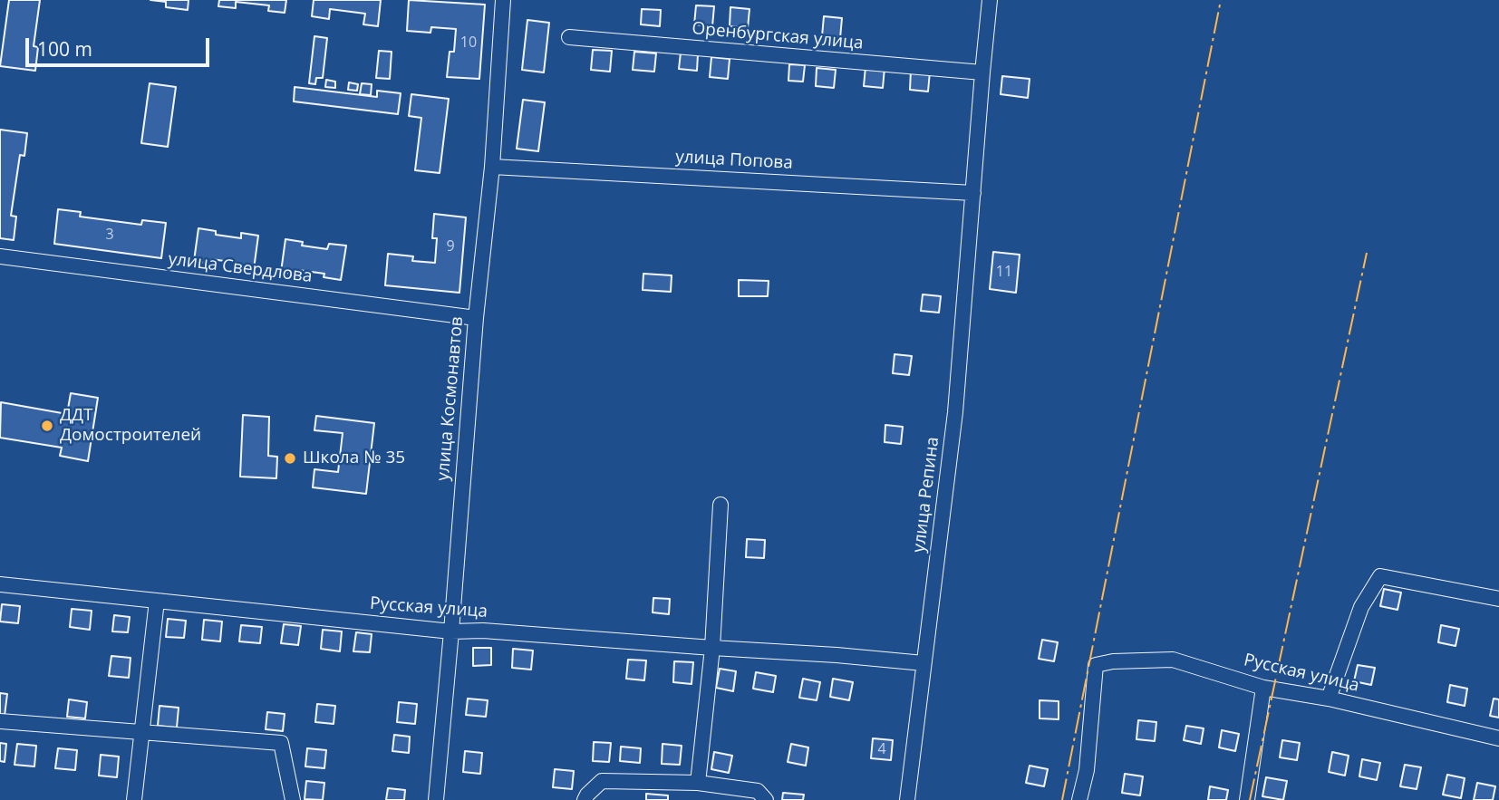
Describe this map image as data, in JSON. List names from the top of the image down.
{
  "streets": {
    "street": [
      "Оренбургская улица",
      "улица Попова",
      "улица Свердлова",
      "улица Космонавтов",
      "улица Репина",
      "Русская улица"
    ]
  },
  "crossings": [
    ["Оренбургская улица", "улица Репина"],
    ["улица Попова", "улица Космонавтов"],
    ["улица Попова", "улица Репина"],
    ["улица Свердлова", "улица Космонавтов"],
    ["улица Космонавтов", "Русская улица"],
    ["улица Репина", "Русская улица"]
  ],
  "places": ["ДДТ Домостроителей", "Школа № 35"],
  "house_numbers": [
    "10",
    "3",
    "9",
    "11",
    "4"
  ],
  "scale_bar": "100 m"
}
